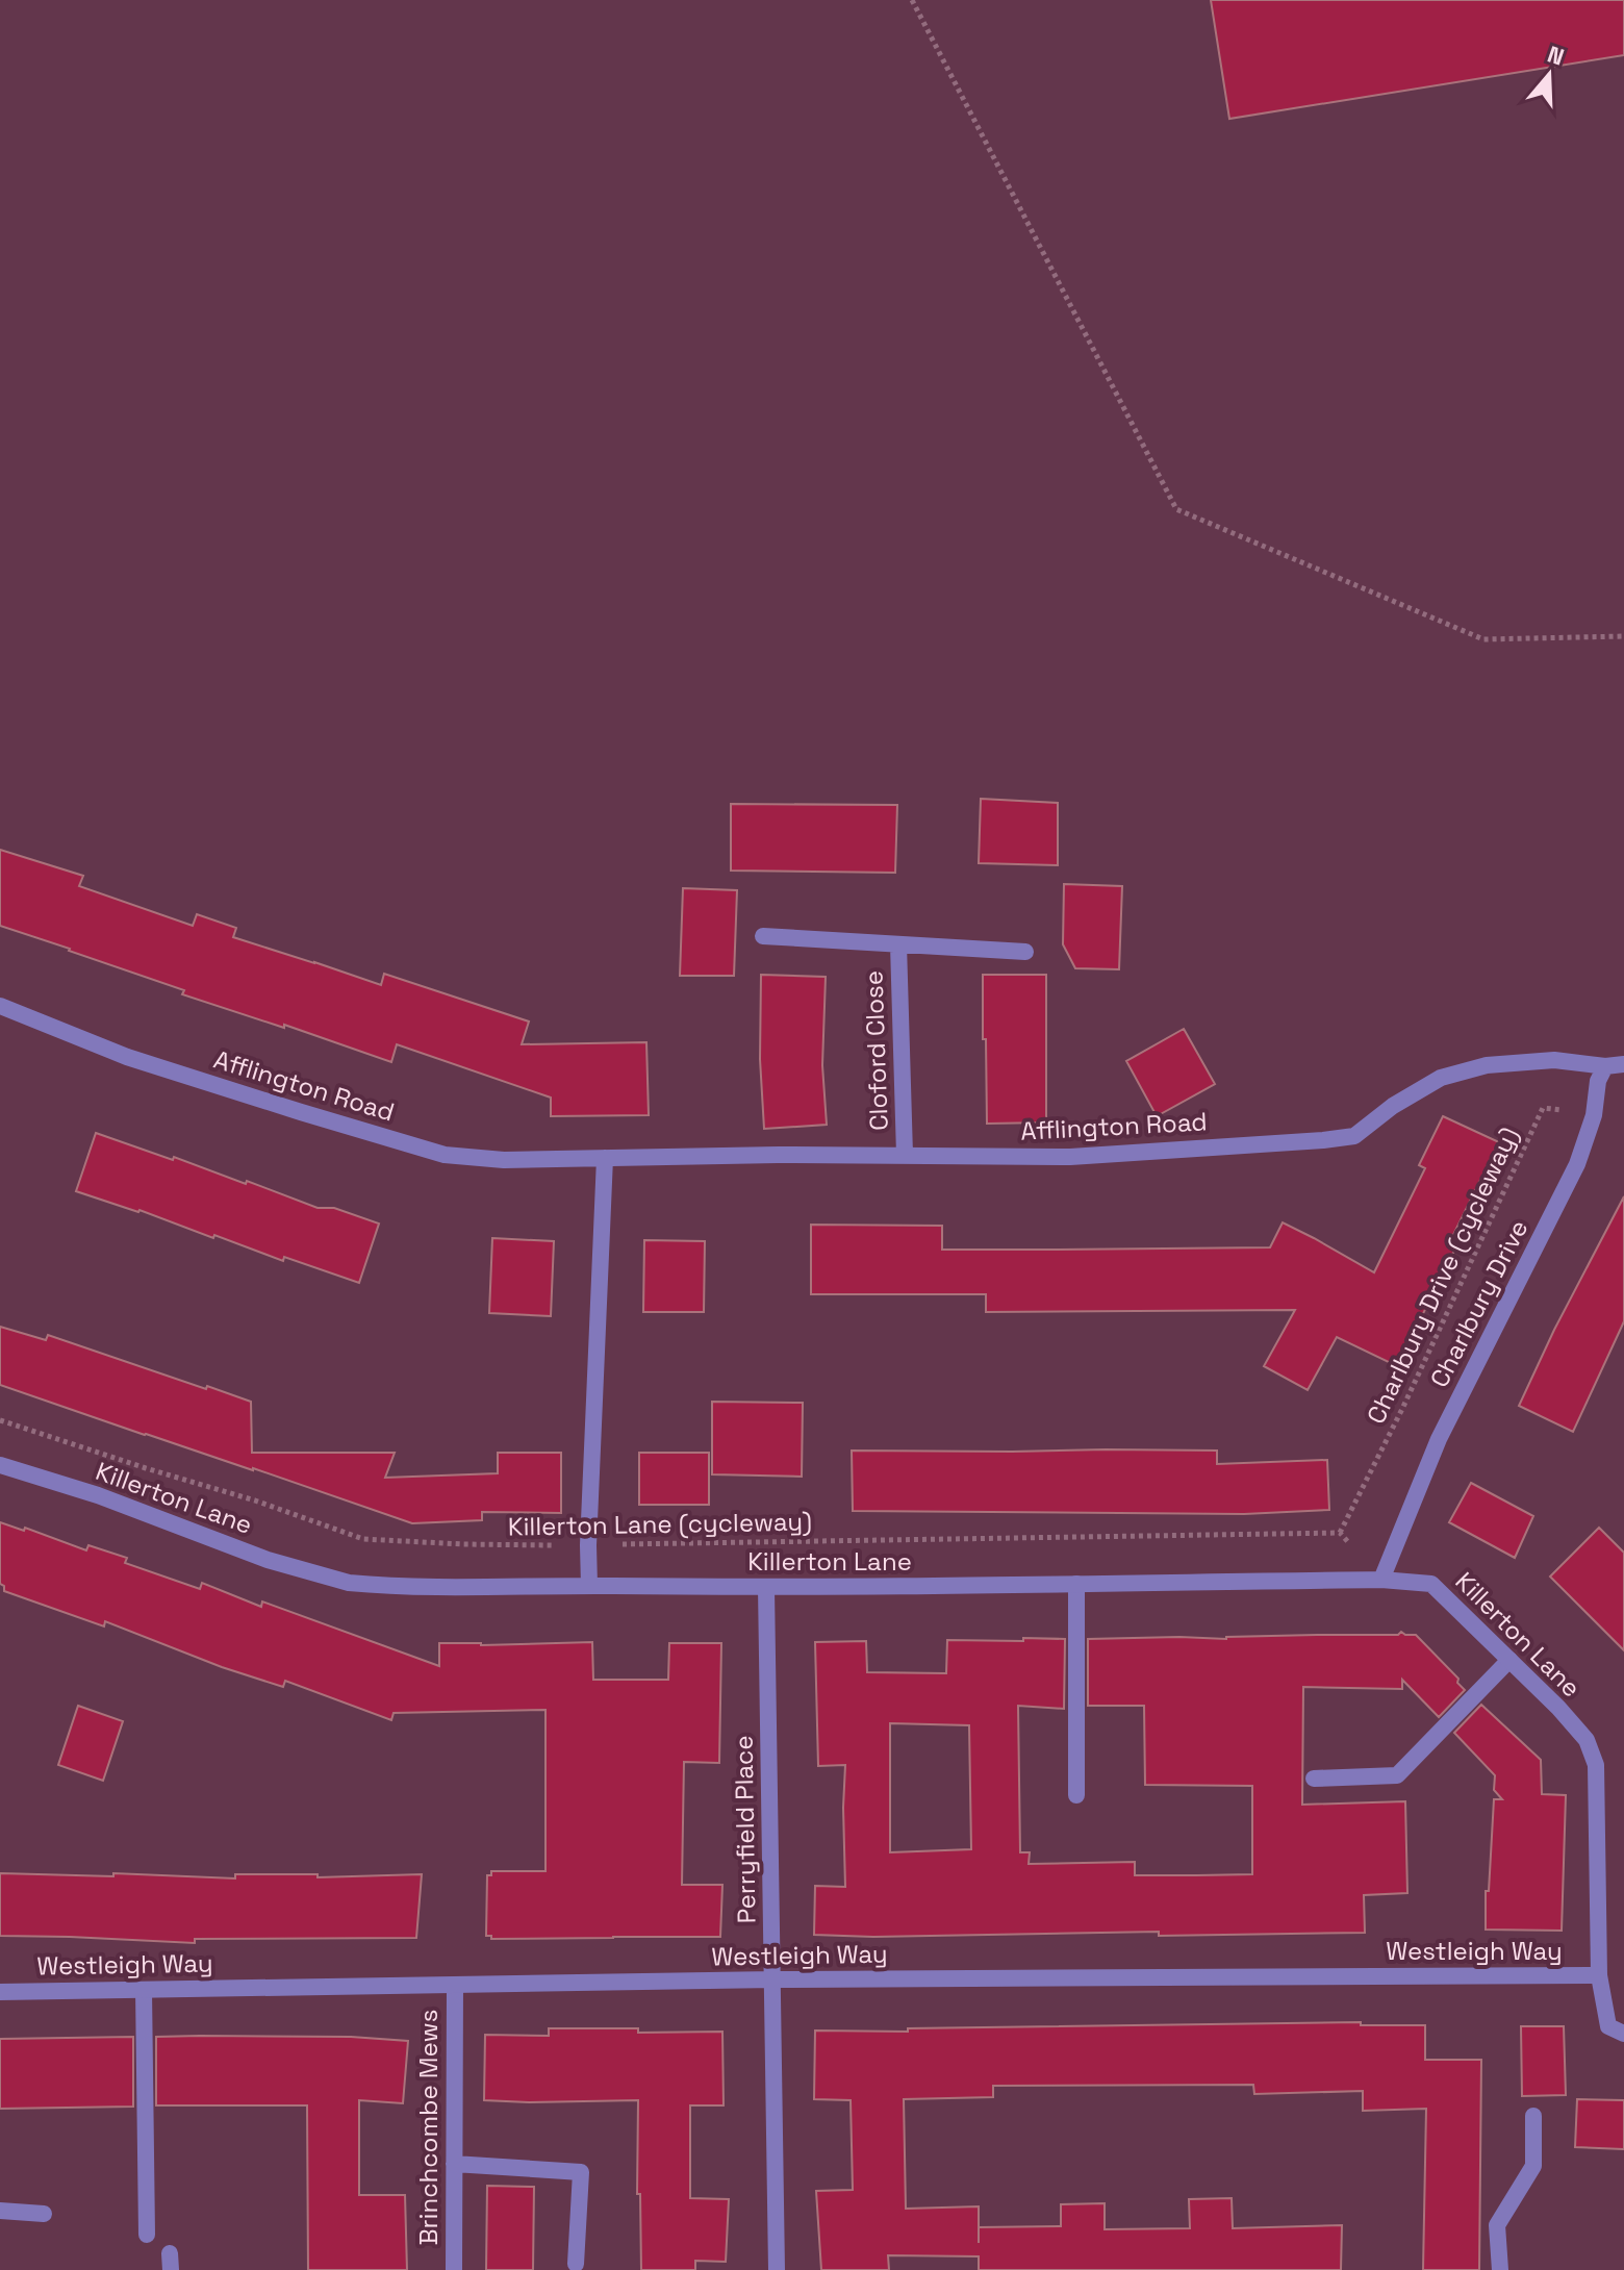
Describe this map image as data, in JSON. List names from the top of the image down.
{
  "streets": {
    "street": [
      "Cloford Close",
      "Afflington Road",
      "Charlbury Drive",
      "Killerton Lane",
      "Perryfield Place",
      "Westleigh Way",
      "Brinchcombe Mews"
    ],
    "path": ["Charlbury Drive (cycleway)", "Killerton Lane (cycleway)"]
  },
  "crossings": [
    ["Cloford Close", "Afflington Road"],
    ["Afflington Road", "Charlbury Drive"],
    ["Charlbury Drive (cycleway)", "Charlbury Drive"],
    ["Charlbury Drive (cycleway)", "Killerton Lane (cycleway)"],
    ["Charlbury Drive", "Killerton Lane"],
    ["Killerton Lane", "Perryfield Place"],
    ["Killerton Lane", "Westleigh Way"],
    ["Perryfield Place", "Westleigh Way"],
    ["Westleigh Way", "Brinchcombe Mews"]
  ],
  "north": "top"
}
